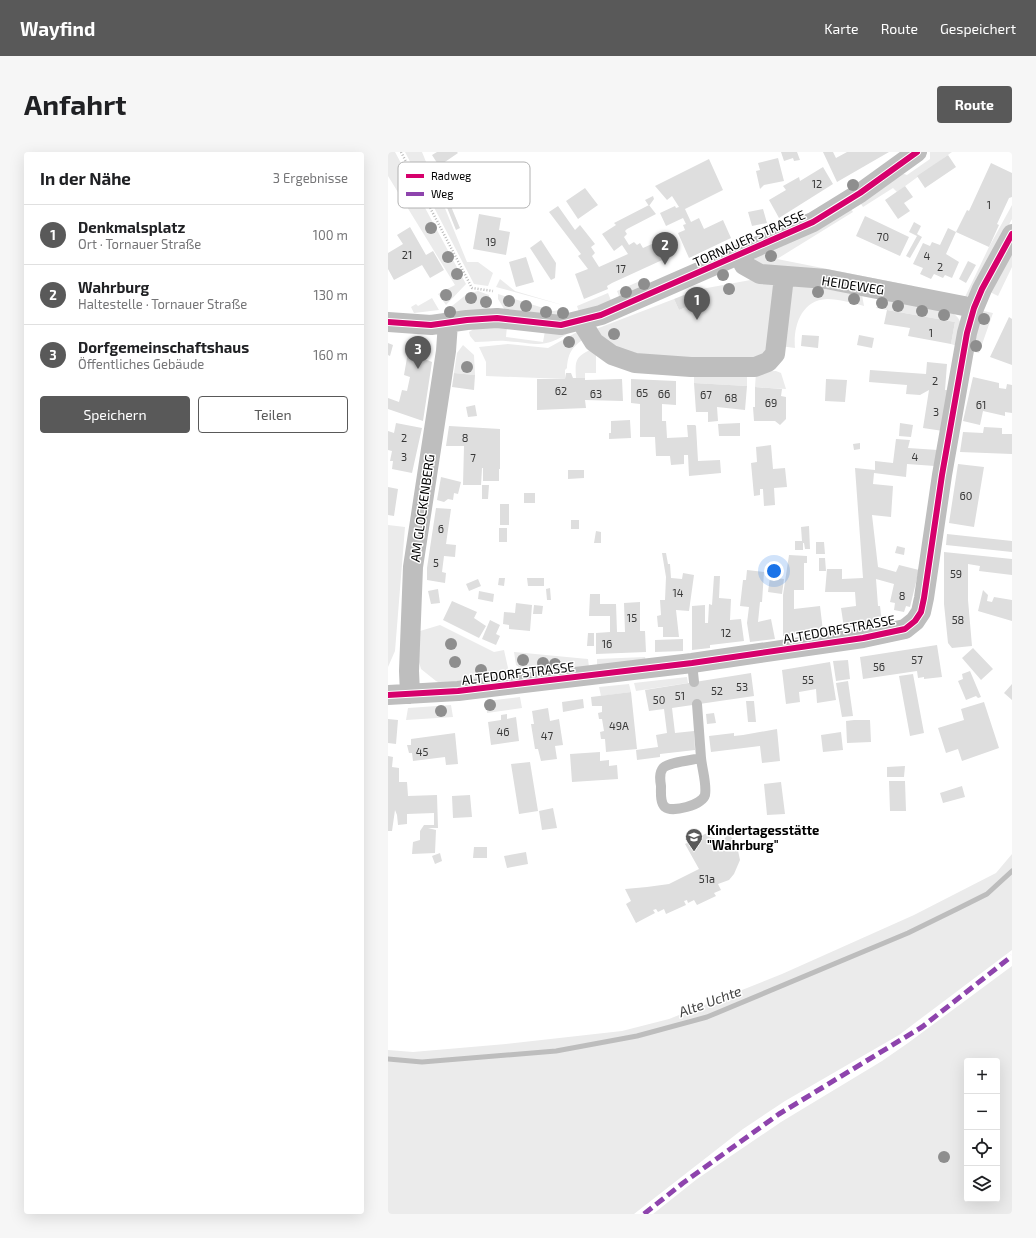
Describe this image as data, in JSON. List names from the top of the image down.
{
  "streets": {
    "street": [
      "TORNAUER STRASSE",
      "HEIDEWEG",
      "AM GLOCKENBERG",
      "ALTEDORFSTRASSE"
    ]
  },
  "crossings": [
    ["TORNAUER STRASSE", "HEIDEWEG"],
    ["TORNAUER STRASSE", "AM GLOCKENBERG"],
    ["HEIDEWEG", "ALTEDORFSTRASSE"],
    ["AM GLOCKENBERG", "ALTEDORFSTRASSE"]
  ],
  "water": ["Alte Uchte"],
  "places": {
    "school or university": ["Kindertagesstätte \"Wahrburg\""]
  },
  "house_numbers": [
    "12",
    "1",
    "70",
    "19",
    "21",
    "4",
    "2",
    "17",
    "1",
    "2",
    "62",
    "65",
    "63",
    "66",
    "67",
    "68",
    "69",
    "61",
    "3",
    "2",
    "8",
    "3",
    "4",
    "7",
    "60",
    "6",
    "5",
    "59",
    "14",
    "8",
    "15",
    "58",
    "12",
    "16",
    "57",
    "56",
    "55",
    "53",
    "52",
    "51",
    "50",
    "49A",
    "46",
    "47",
    "45",
    "51a"
  ],
  "legend": ["Radweg", "Weg"],
  "page": {
    "header": "Wayfind",
    "nav": ["Karte", "Route", "Gespeichert"],
    "buttons": [
      "Route",
      ["Speichern", "Teilen"]
    ],
    "title": "Anfahrt",
    "heading": ["In der Nähe", "3 Ergebnisse"],
    "list": [
      {
        "mark": "1",
        "name": "Denkmalsplatz",
        "note": "Ort · Tornauer Straße",
        "value": "100 m"
      },
      {
        "mark": "2",
        "name": "Wahrburg",
        "note": "Haltestelle · Tornauer Straße",
        "value": "130 m"
      },
      {
        "mark": "3",
        "name": "Dorfgemeinschaftshaus",
        "note": "Öffentliches Gebäude",
        "value": "160 m"
      }
    ],
    "pins": ["2", "1", "3"],
    "map_buttons": ["+", "−"]
  }
}
